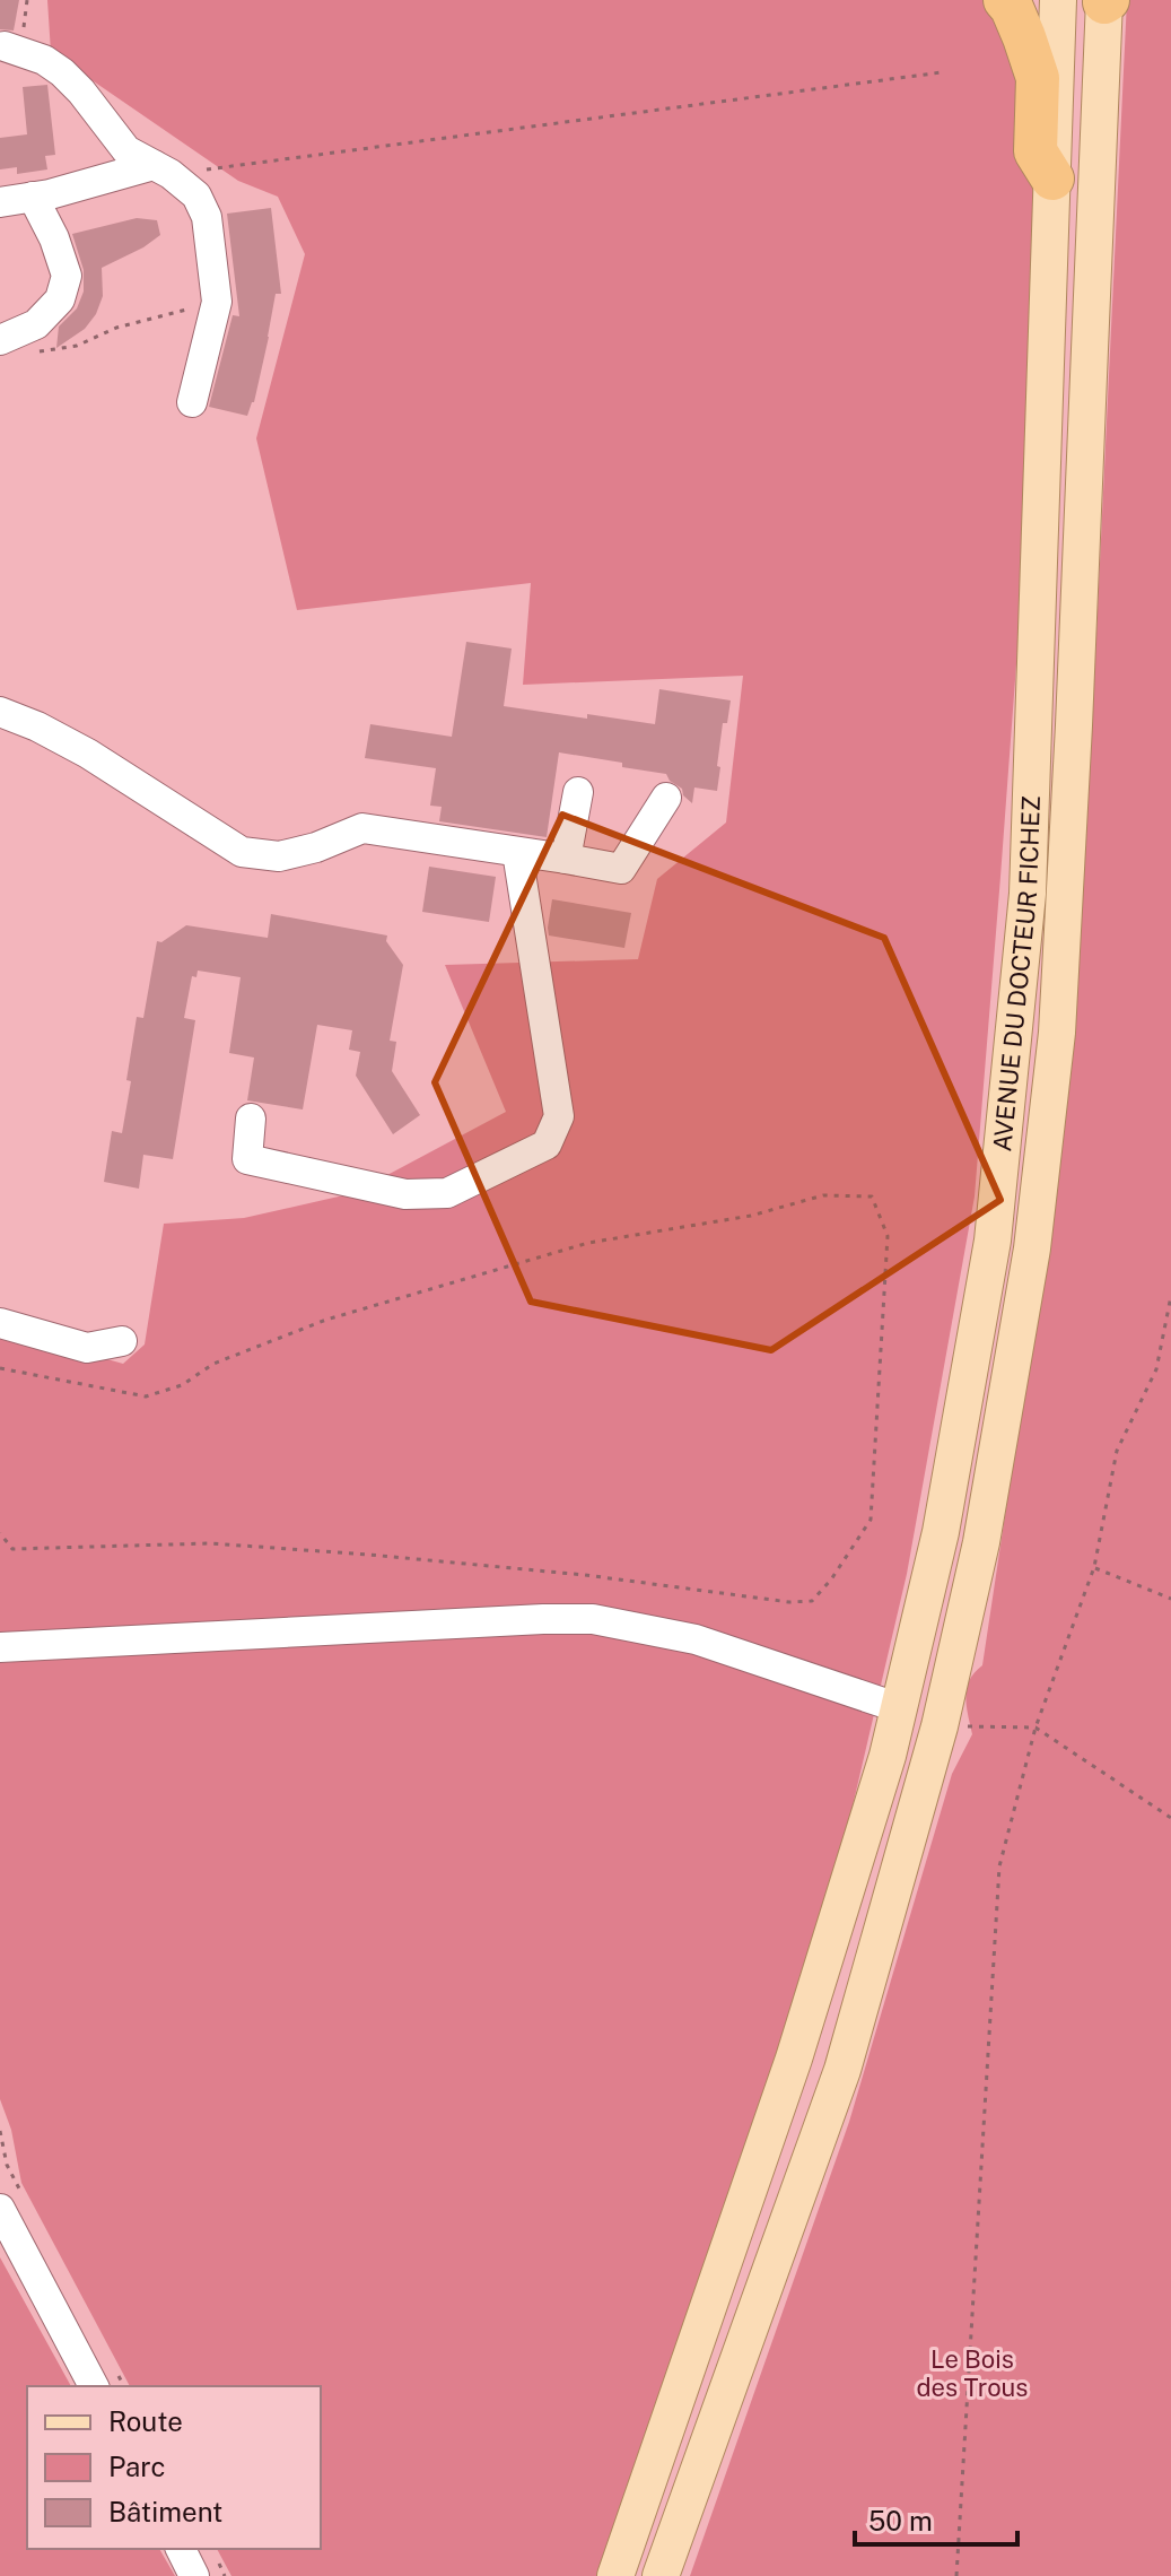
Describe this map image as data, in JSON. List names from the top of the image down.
{
  "streets": {
    "main road": ["AVENUE DU DOCTEUR FICHEZ"]
  },
  "parks": ["Le Bois des Trous"],
  "legend": ["Route", "Parc", "Bâtiment"],
  "scale_bar": "50 m"
}
